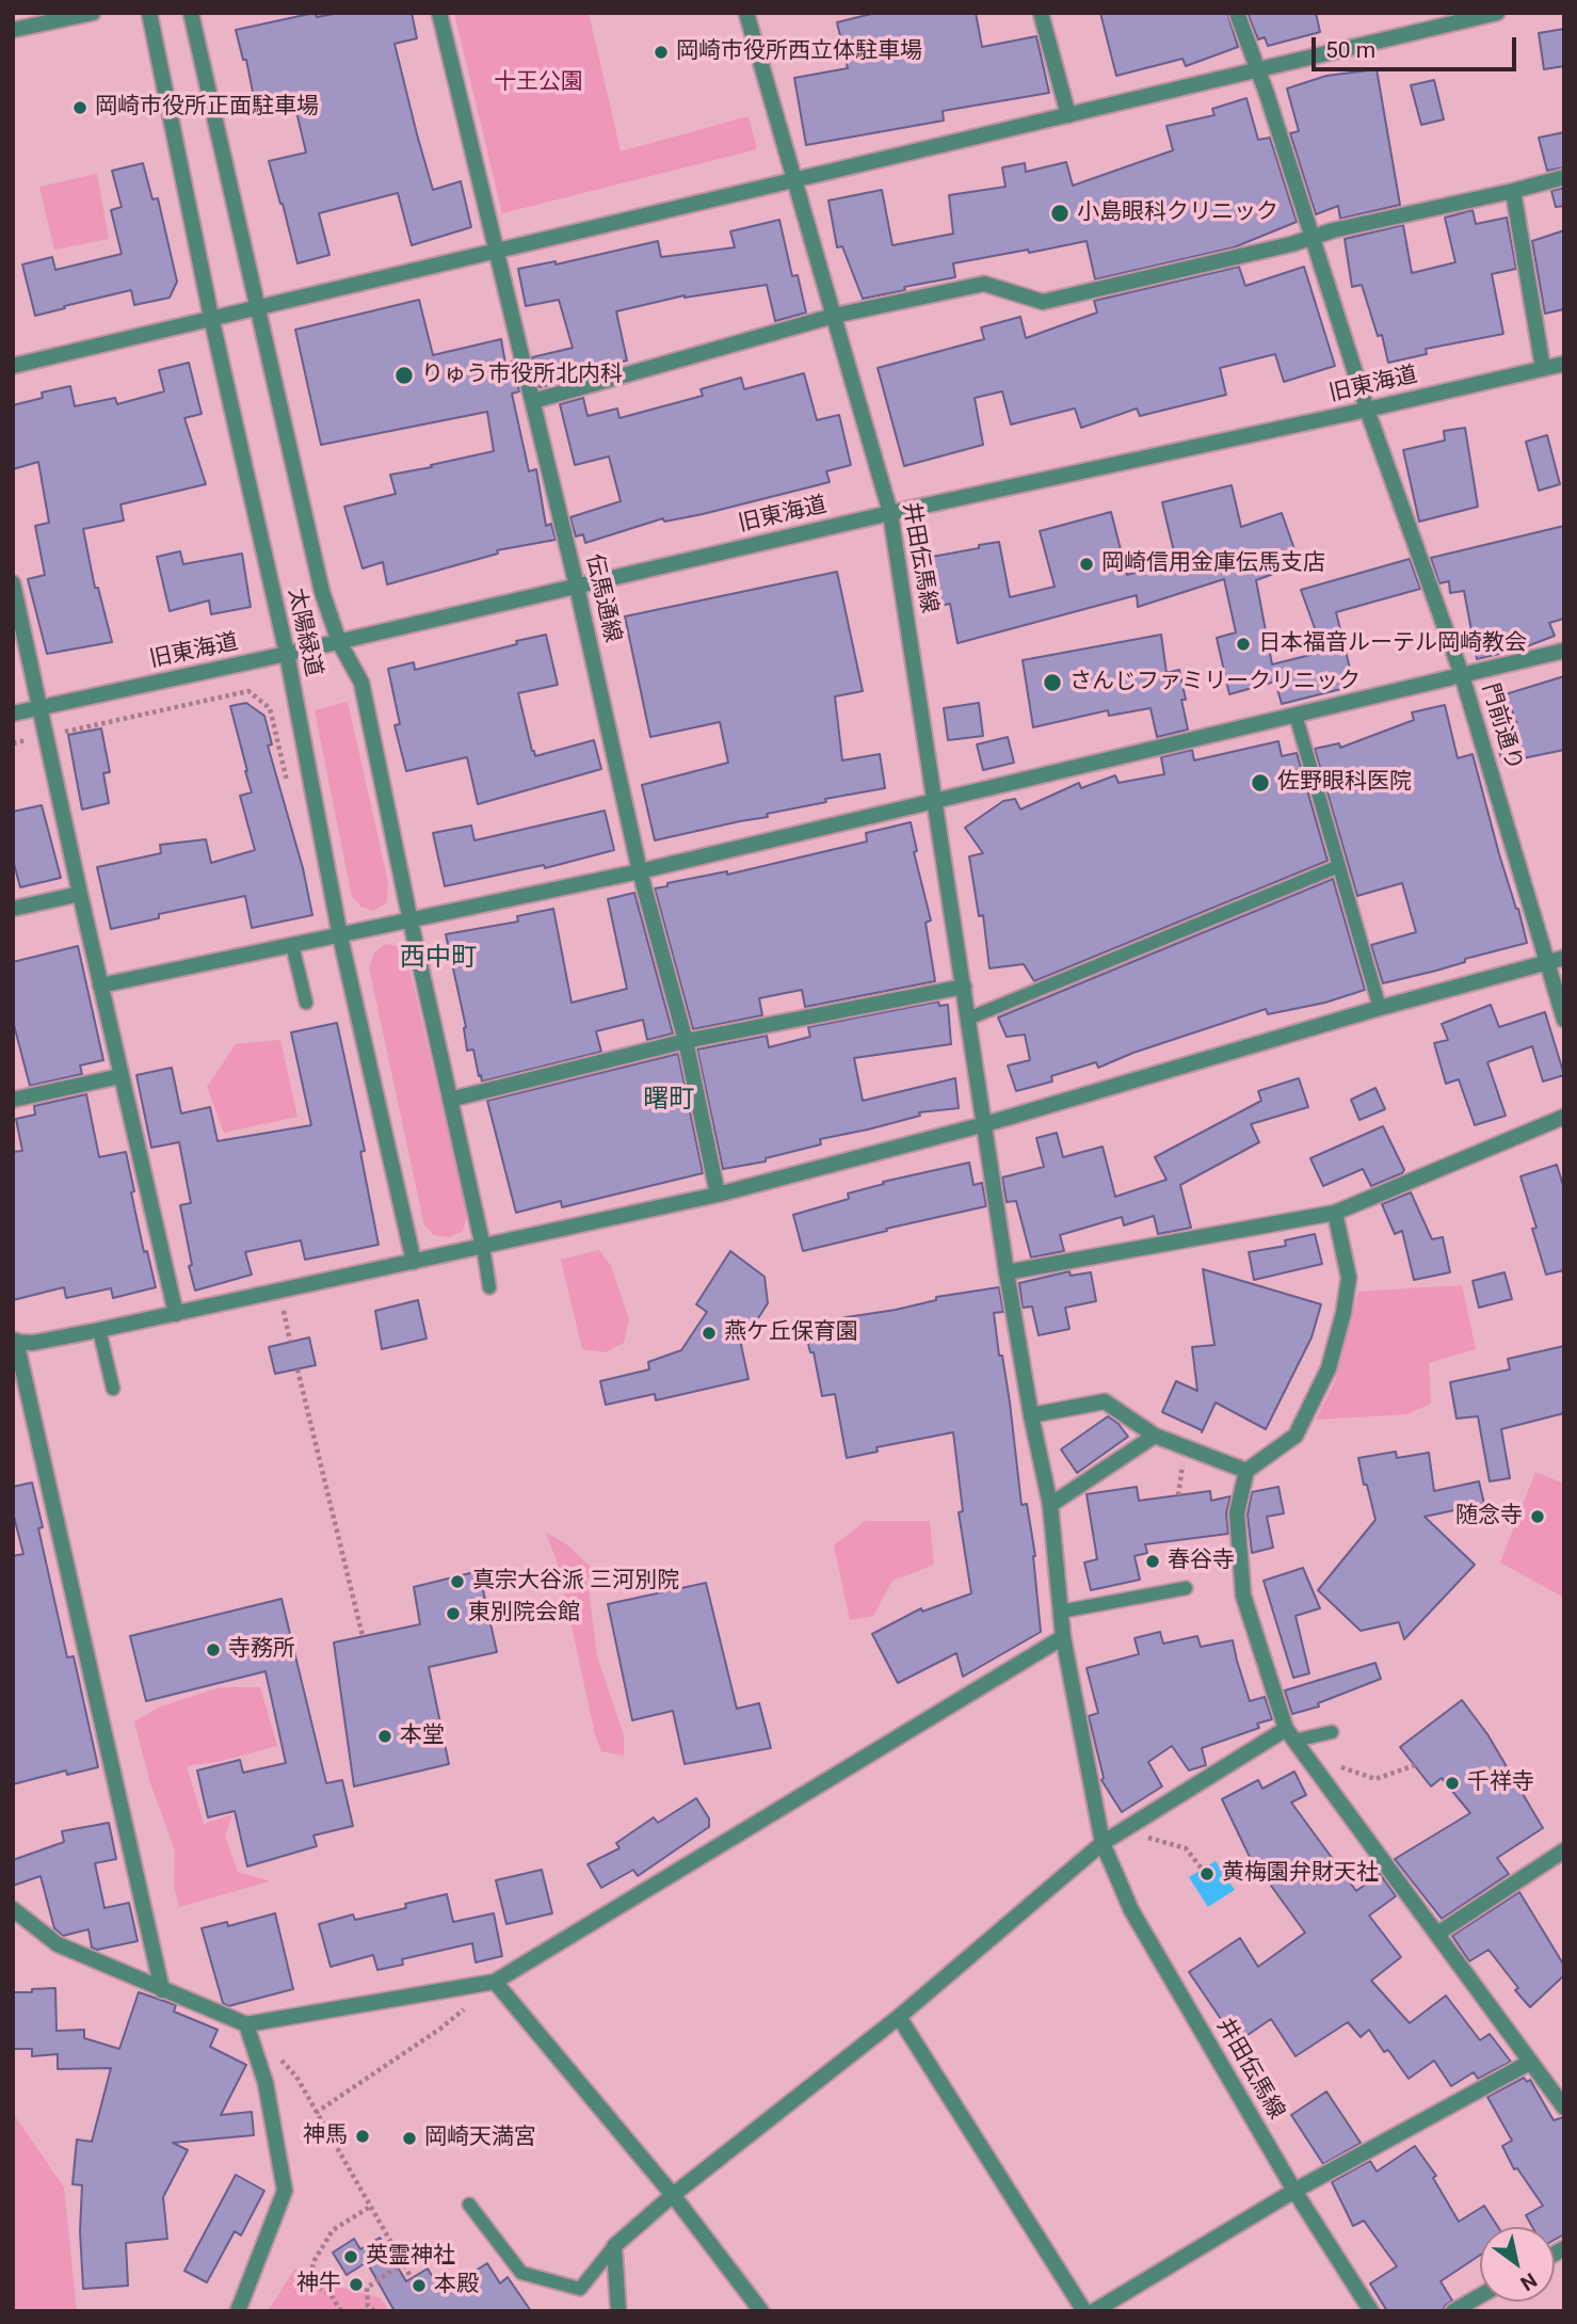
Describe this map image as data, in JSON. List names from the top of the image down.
{
  "streets": {
    "street": [
      "旧東海道",
      "井田伝馬線",
      "伝馬通線",
      "太陽緑道",
      "門前通り"
    ]
  },
  "crossings": [
    ["旧東海道", "井田伝馬線"],
    ["旧東海道", "伝馬通線"],
    ["旧東海道", "太陽緑道"],
    ["旧東海道", "門前通り"]
  ],
  "districts": ["西中町", "曙町"],
  "parks": ["十王公園"],
  "places": [
    "岡崎市役所西立体駐車場",
    "岡崎市役所正面駐車場",
    "小島眼科クリニック",
    "りゅう市役所北内科",
    "岡崎信用金庫伝馬支店",
    "日本福音ルーテル岡崎教会",
    "さんじファミリークリニック",
    "佐野眼科医院",
    "燕ケ丘保育園",
    "随念寺",
    "春谷寺",
    "真宗大谷派 三河別院",
    "東別院会館",
    "寺務所",
    "本堂",
    "千祥寺",
    "黄梅園弁財天社",
    "神馬",
    "岡崎天満宮",
    "英霊神社",
    "神牛",
    "本殿"
  ],
  "scale_bar": "50 m",
  "north": "bottom right"
}
